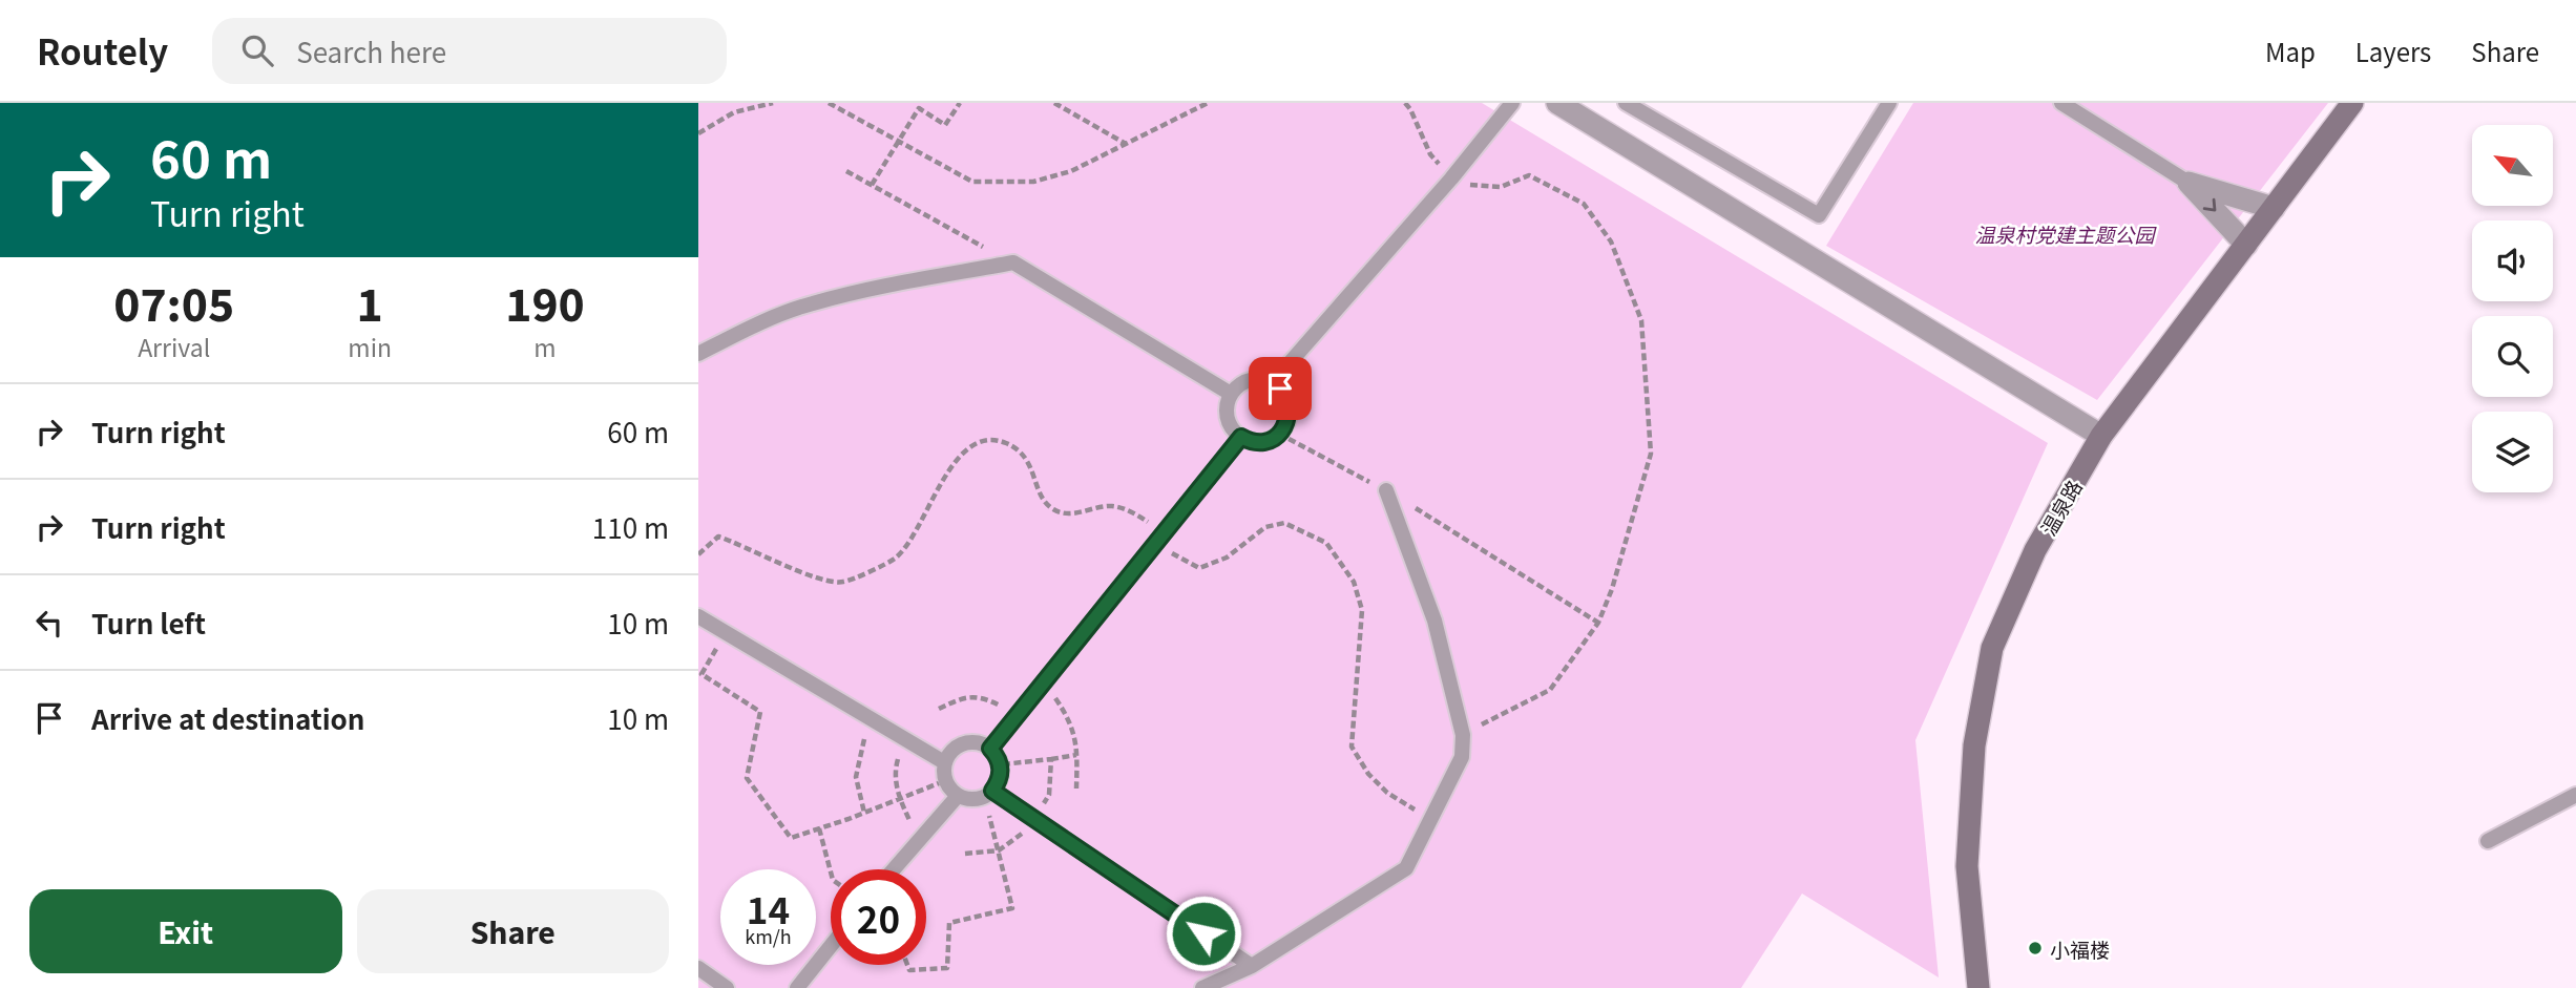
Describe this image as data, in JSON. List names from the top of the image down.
{
  "streets": {
    "main road": ["温泉路"]
  },
  "parks": ["温泉村党建主题公园"],
  "places": ["小福楼"],
  "north": "top left",
  "page": {
    "header": "Routely",
    "search": "Search here",
    "nav": ["Map", "Layers", "Share"],
    "turn": ["60 m", "Turn right"],
    "eta": [
      "07:05",
      "Arrival",
      "1",
      "min",
      "190",
      "m"
    ],
    "list": [
      {
        "name": "Turn right",
        "value": "60 m"
      },
      {
        "name": "Turn right",
        "value": "110 m"
      },
      {
        "name": "Turn left",
        "value": "10 m"
      },
      {
        "name": "Arrive at destination",
        "value": "10 m"
      }
    ],
    "speed": "14 km/h",
    "limit": "20",
    "buttons": ["Exit", "Share"]
  }
}
